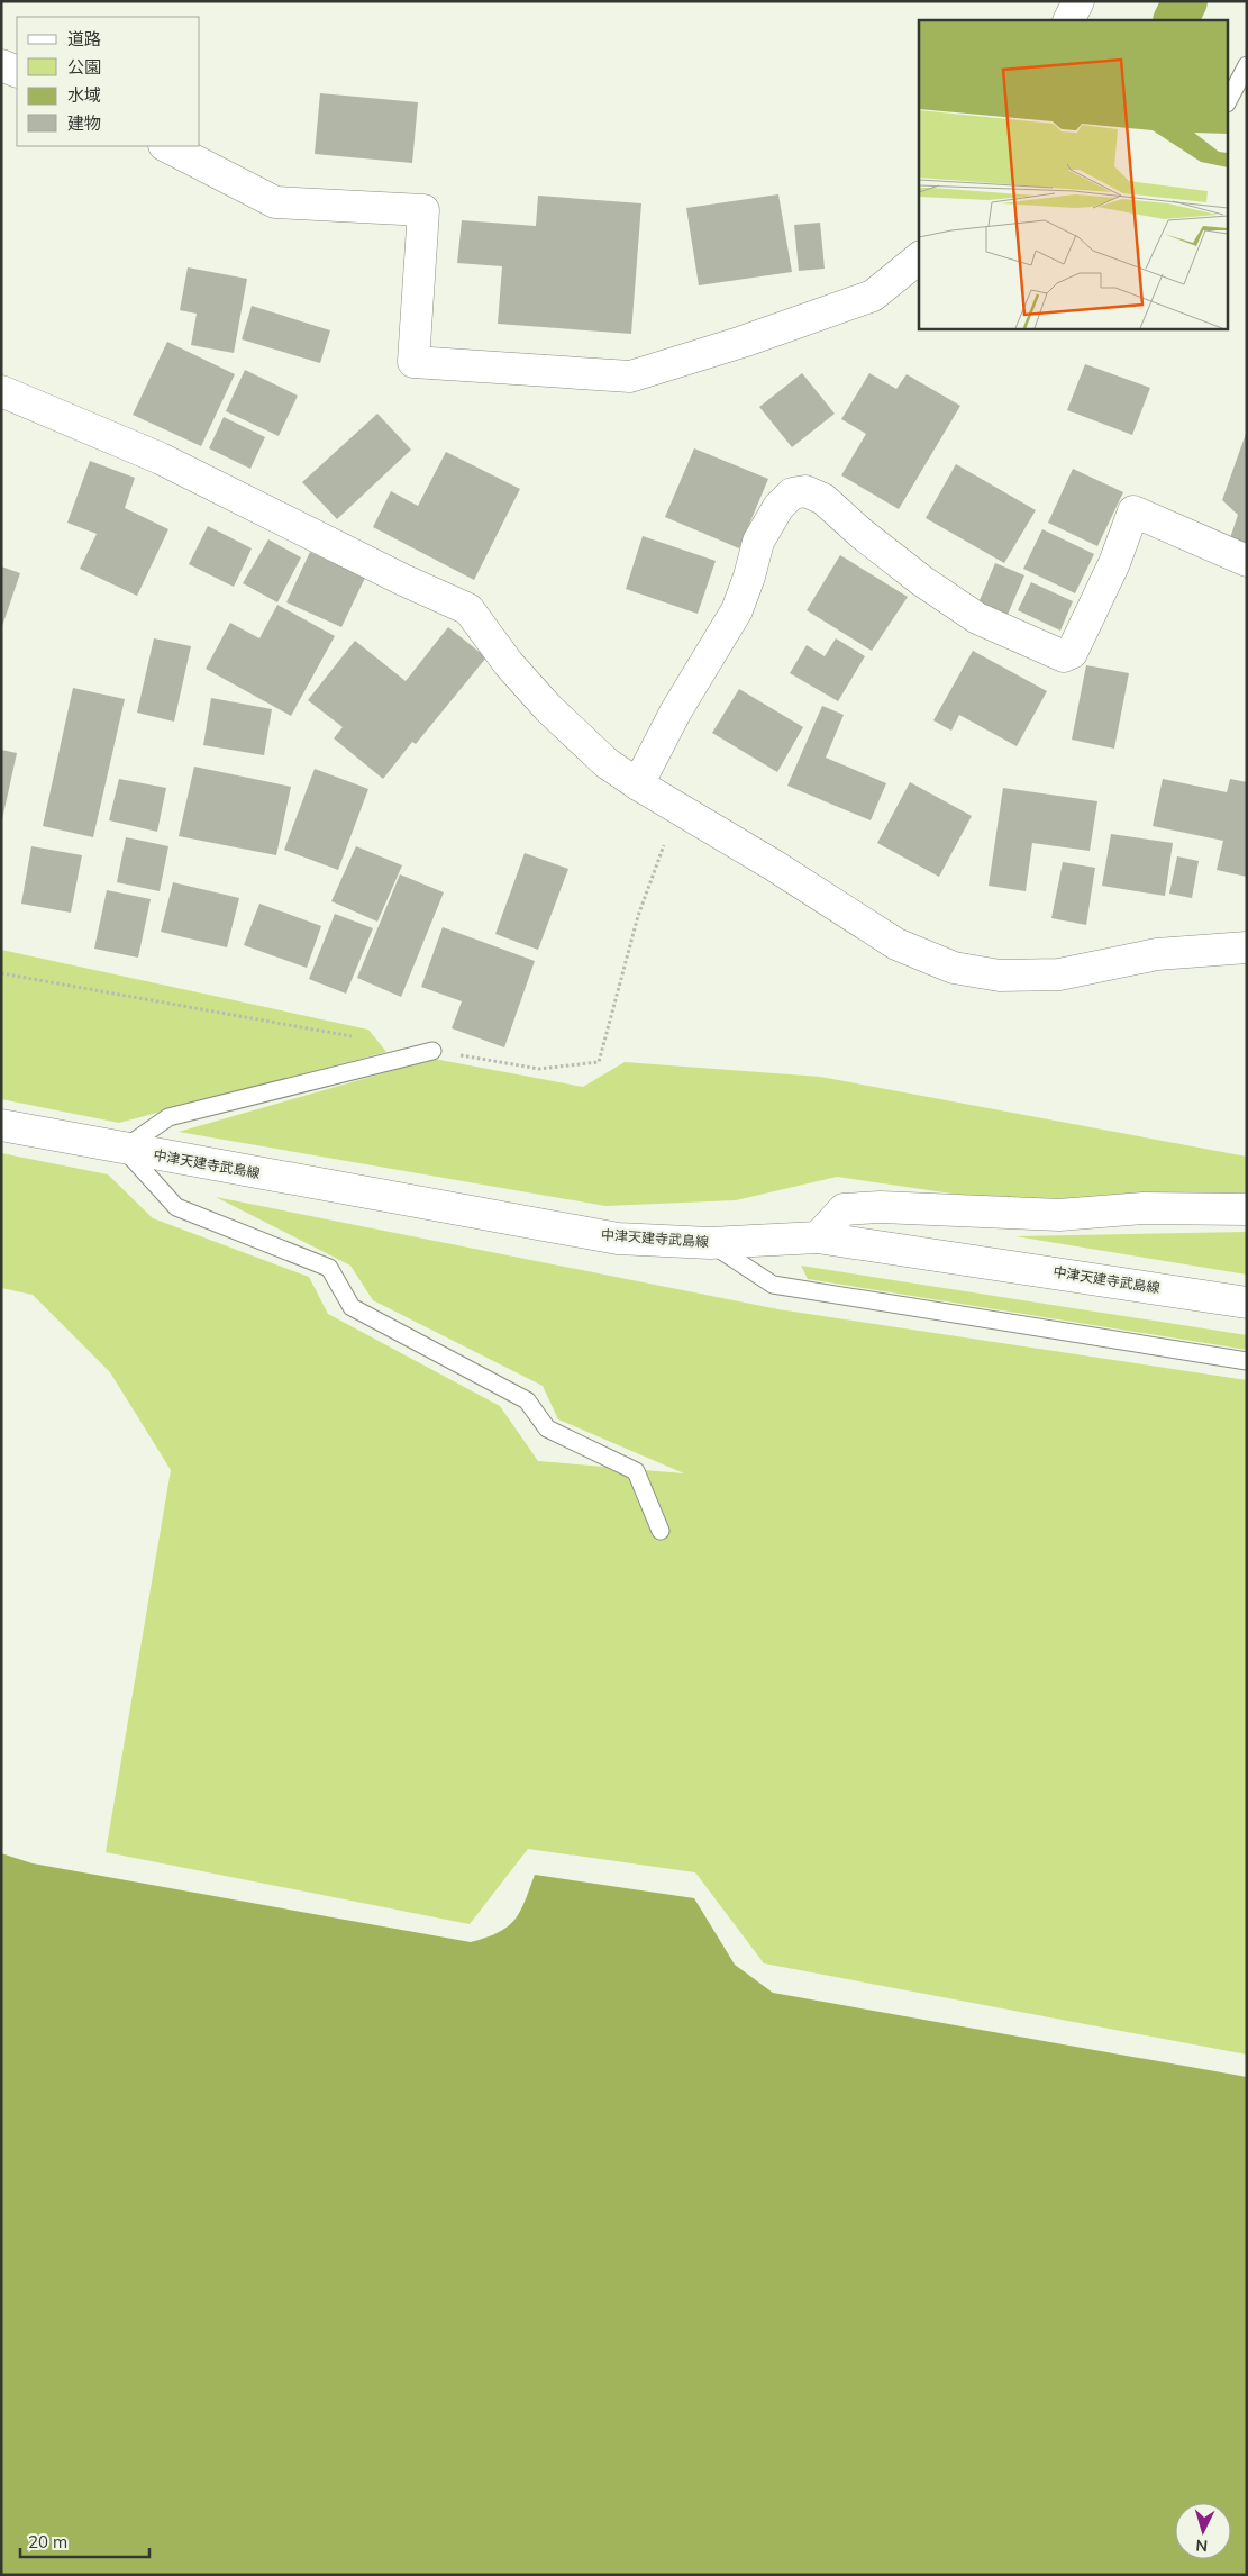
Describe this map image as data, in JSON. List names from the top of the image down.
{
  "streets": {
    "street": ["中津天建寺武島線"]
  },
  "legend": [
    "道路",
    "公園",
    "水域",
    "建物"
  ],
  "scale_bar": "20 m",
  "north": "bottom"
}
